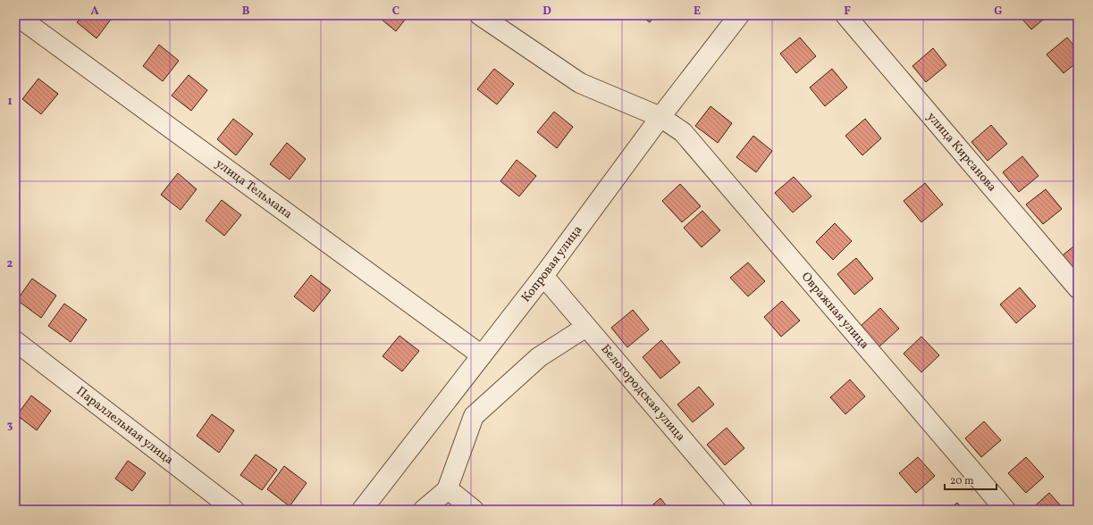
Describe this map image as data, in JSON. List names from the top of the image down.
{
  "streets": {
    "street": [
      "улица Кирсанова",
      "улица Тельмана",
      "Копровая улица",
      "Овражная улица",
      "Белогородская улица",
      "Параллельная улица"
    ]
  },
  "crossings": [
    ["улица Тельмана", "Копровая улица"],
    ["Копровая улица", "Овражная улица"],
    ["Копровая улица", "Белогородская улица"]
  ],
  "scale_bar": "20 m",
  "grid": {
    "columns": [
      "A",
      "B",
      "C",
      "D",
      "E",
      "F",
      "G"
    ],
    "rows": ["1", "2", "3"]
  }
}
